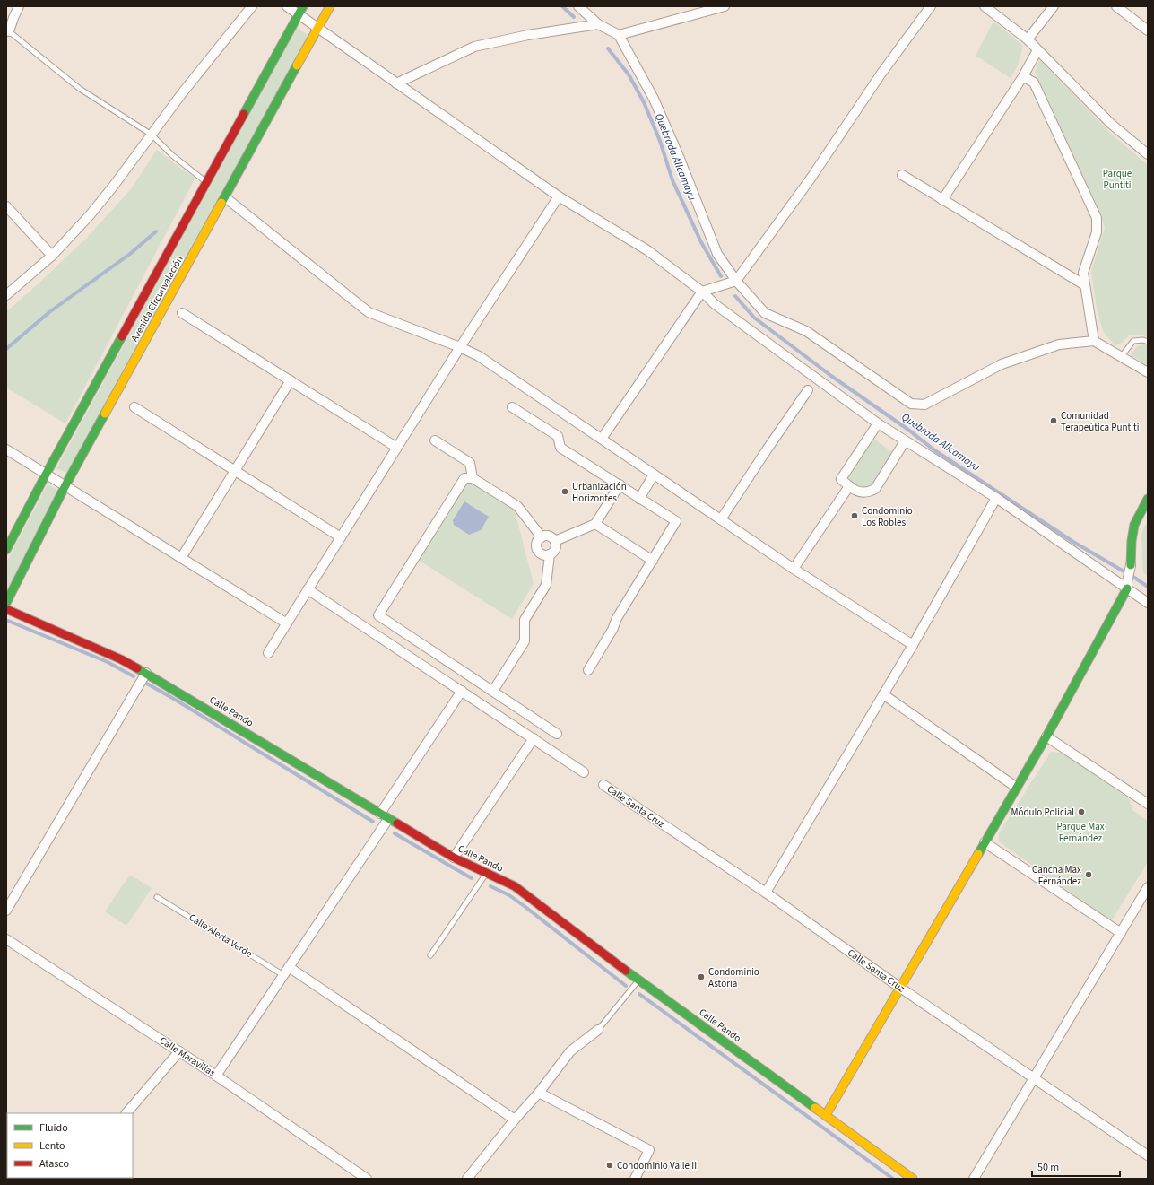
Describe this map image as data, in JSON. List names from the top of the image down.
{
  "streets": {
    "street": [
      "Avenida Circunvalación",
      "Calle Pando",
      "Calle Santa Cruz",
      "Calle Maravillas"
    ],
    "lane": ["Calle Alerta Verde"]
  },
  "water": ["Quebrada Allcamayu"],
  "parks": ["Parque Puntiti", "Parque Max Fernández"],
  "places": [
    "Comunidad Terapeútica Puntiti",
    "Urbanización Horizontes",
    "Condominio Los Robles",
    "Módulo Policial",
    "Cancha Max Fernández",
    "Condominio Astoria",
    "Condominio Valle II"
  ],
  "legend": ["Fluido", "Lento", "Atasco"],
  "scale_bar": "50 m"
}
